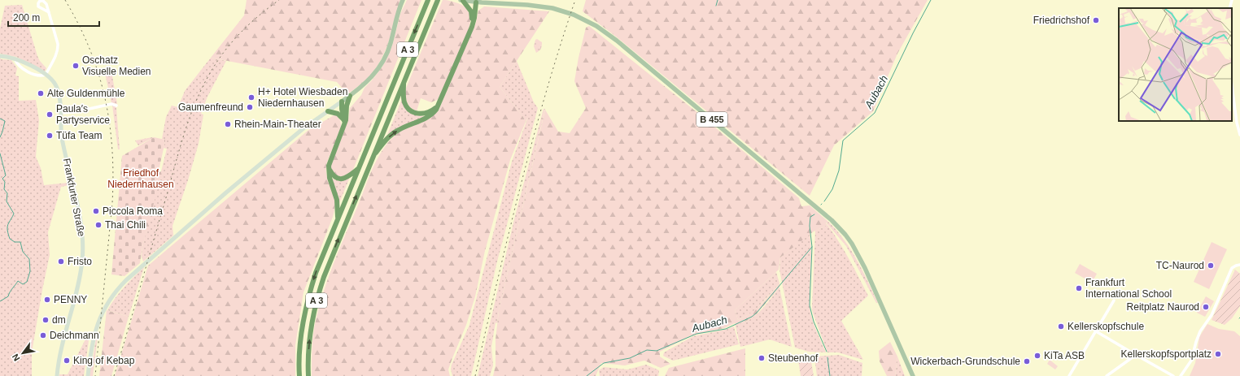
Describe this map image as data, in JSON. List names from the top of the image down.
{
  "streets": {
    "highway": ["A 3"],
    "main road": ["B 455", "Frankfurter Straße"]
  },
  "water": ["Aubach"],
  "parks": ["Friedhof Niedernhausen"],
  "places": [
    "Friedrichshof",
    "Oschatz Visuelle Medien",
    "Alte Guldenmühle",
    "H+ Hotel Wiesbaden Niedernhausen",
    "Gaumenfreund",
    "Paula′s Partyservice",
    "Rhein-Main-Theater",
    "Tüfa Team",
    "Piccola Roma",
    "Thai Chili",
    "Fristo",
    "TC-Naurod",
    "Frankfurt International School",
    "PENNY",
    "Reitplatz Naurod",
    "dm",
    "Kellerskopfschule",
    "Deichmann",
    "Kellerskopfsportplatz",
    "KiTa ASB",
    "Steubenhof",
    "King of Kebap",
    "Wickerbach-Grundschule"
  ],
  "scale_bar": "200 m",
  "north": "bottom left"
}
